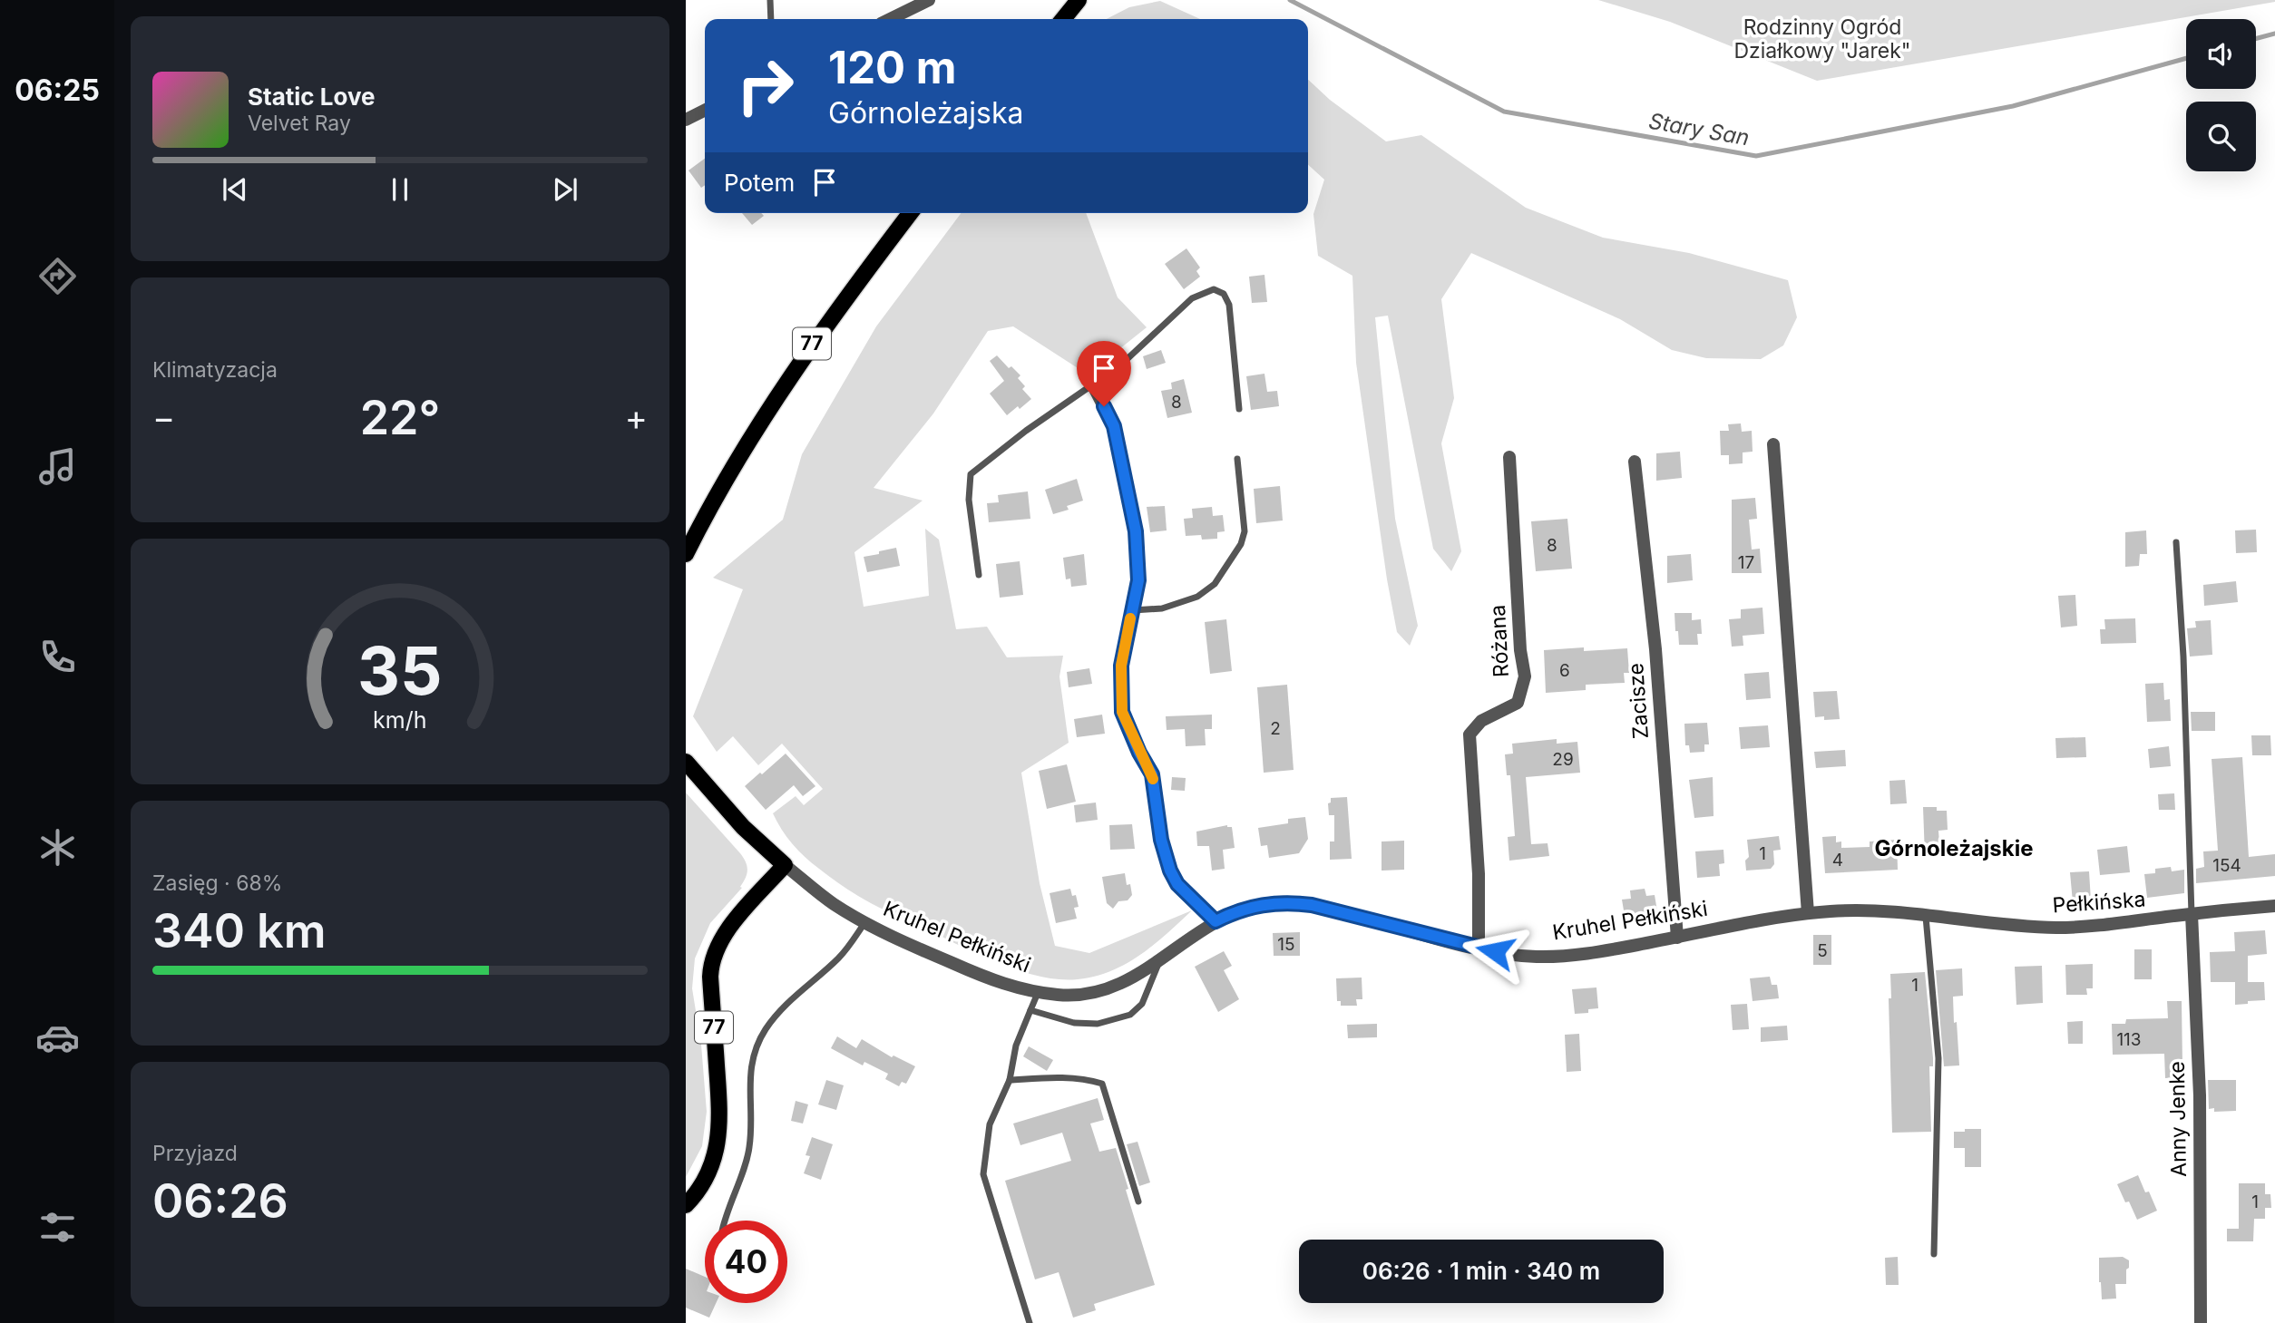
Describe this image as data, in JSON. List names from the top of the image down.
{
  "streets": {
    "main road": ["77", "Kruhel Pełkiński"],
    "street": [
      "Różana",
      "Zacisze",
      "Pełkińska",
      "Anny Jenke"
    ]
  },
  "crossings": [
    ["77", "Kruhel Pełkiński"],
    ["Różana", "Kruhel Pełkiński"],
    ["Zacisze", "Kruhel Pełkiński"],
    ["Pełkińska", "Kruhel Pełkiński"],
    ["Pełkińska", "Anny Jenke"]
  ],
  "districts": ["Górnoleżajskie"],
  "water": ["Stary San"],
  "parks": ["Rodzinny Ogród Działkowy \"Jarek\""],
  "house_numbers": [
    "8",
    "8",
    "17",
    "6",
    "2",
    "29",
    "1",
    "4",
    "154",
    "15",
    "5",
    "1",
    "113",
    "1"
  ],
  "page": {
    "tabs": "06:25",
    "turn": ["120 m", "Górnoleżajska"],
    "song": ["Static Love", "Velvet Ray"],
    "then": "Potem",
    "tile": [
      "Klimatyzacja",
      ["Zasięg · 68%", "340 km"],
      ["Przyjazd", "06:26"]
    ],
    "heat": ["−", "22°", "+"],
    "limit": "40",
    "trip": "06:26 · 1 min · 340 m",
    "gauge": ["35", "km/h"]
  }
}
